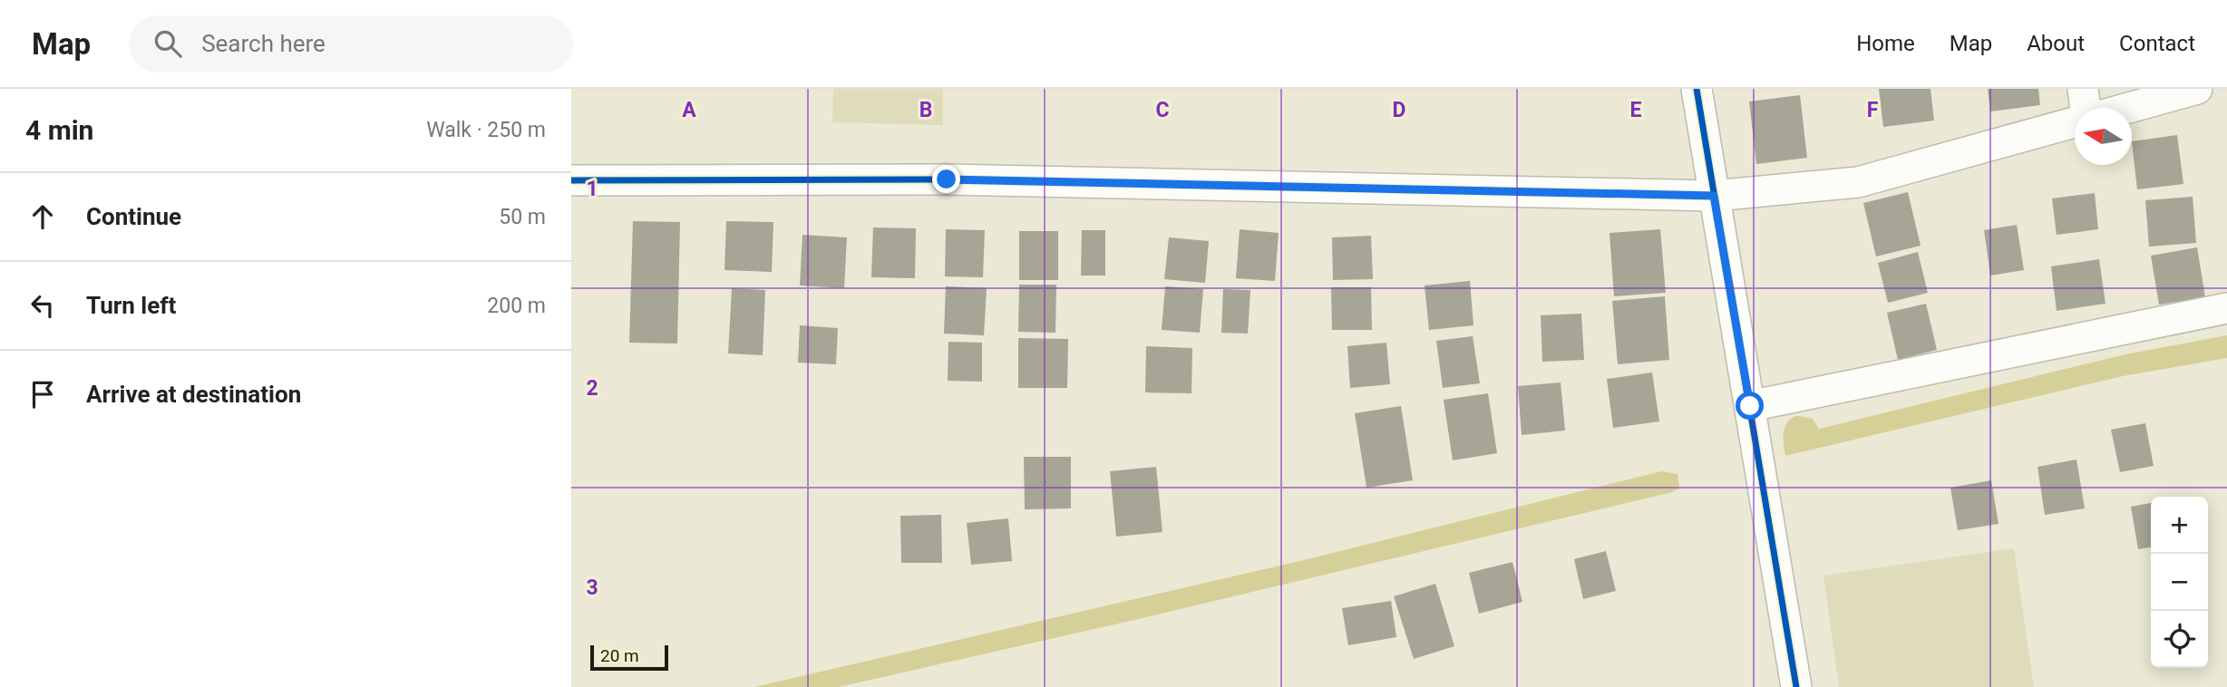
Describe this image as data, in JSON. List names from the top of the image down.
{
  "scale_bar": "20 m",
  "north": "left",
  "page": {
    "header": "Map",
    "search": "Search here",
    "nav": [
      "Home",
      "Map",
      "About",
      "Contact"
    ],
    "heading": ["4 min", "Walk · 250 m"],
    "list": [
      ["Continue", "50 m"],
      ["Turn left", "200 m"],
      "Arrive at destination"
    ],
    "map_buttons": ["+", "−"],
    "scale": "20 m"
  },
  "grid": {
    "columns": [
      "A",
      "B",
      "C",
      "D",
      "E",
      "F"
    ],
    "rows": ["1", "2", "3"]
  }
}
